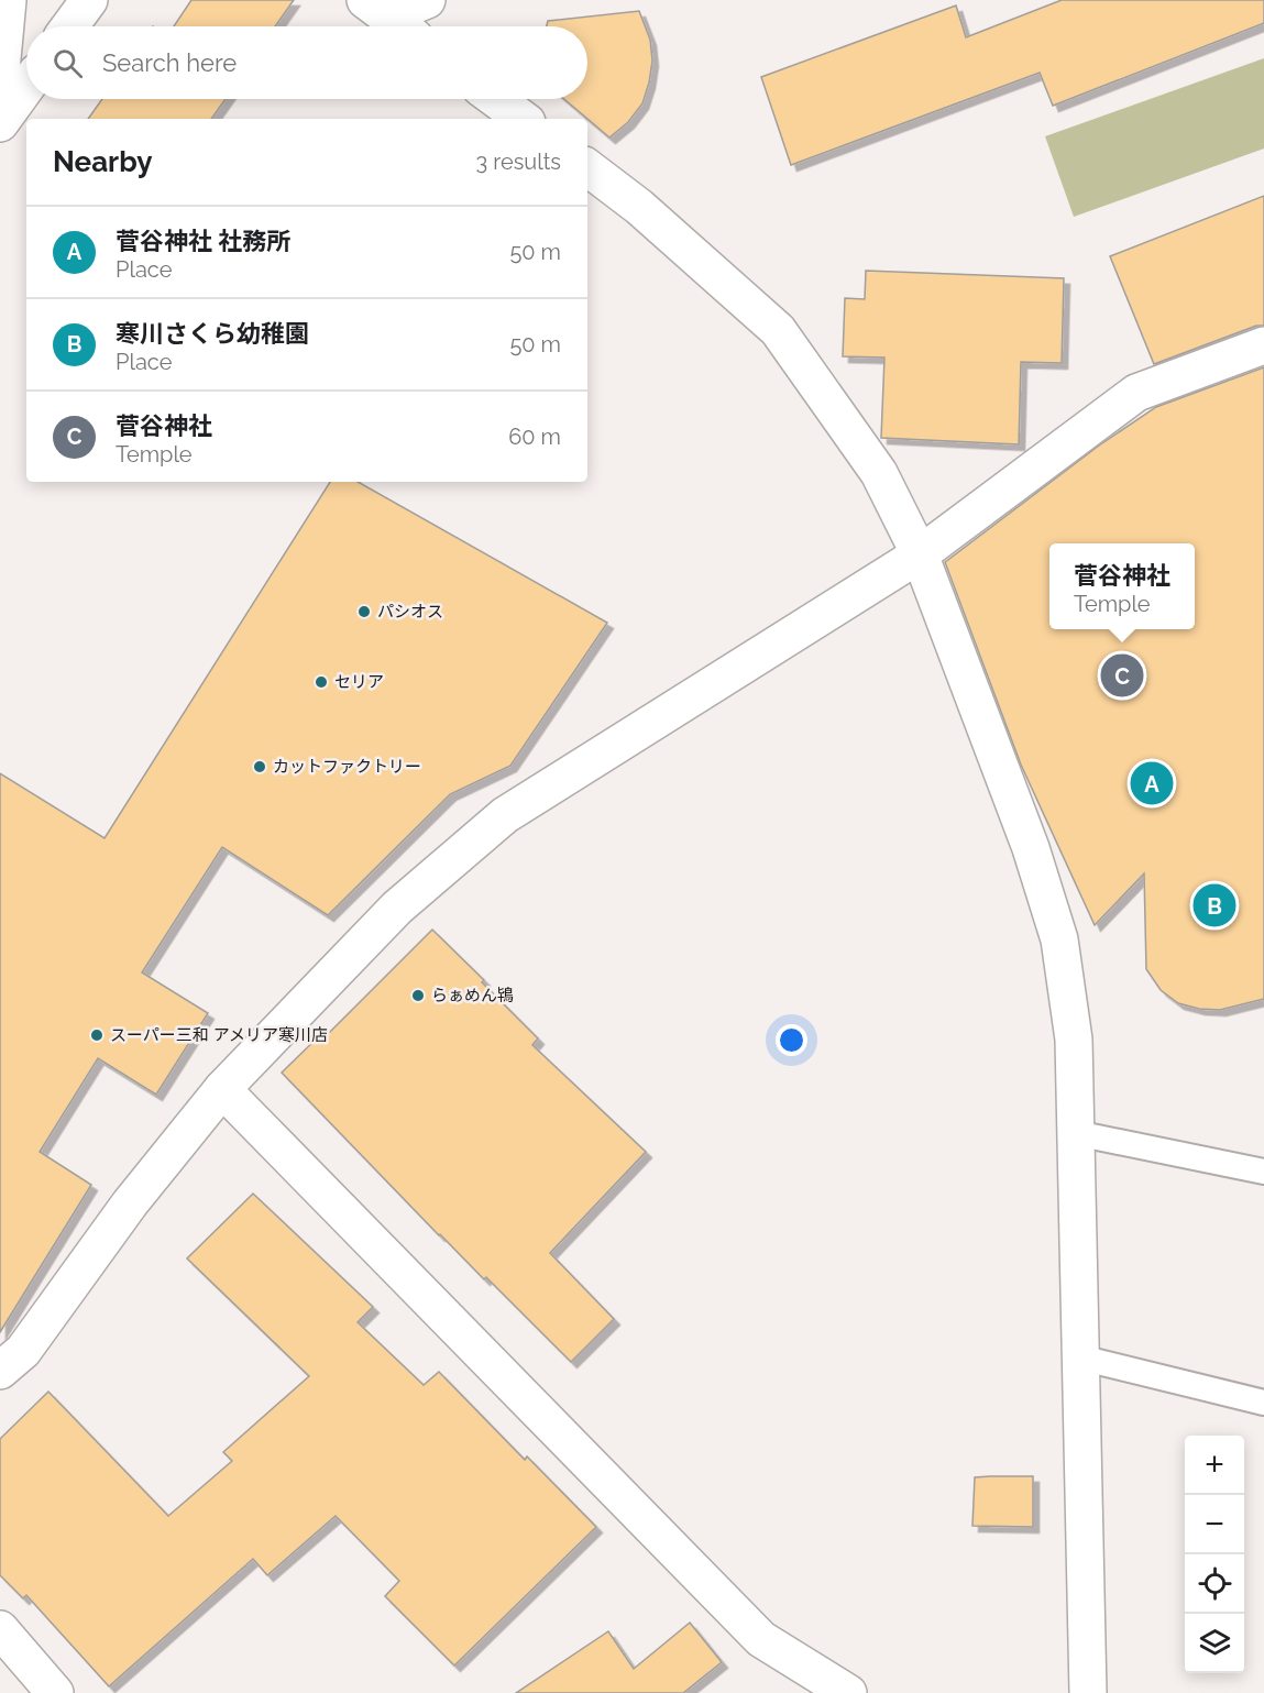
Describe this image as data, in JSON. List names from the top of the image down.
{
  "places": [
    "パシオス",
    "セリア",
    "カットファクトリー",
    "らぁめん鴇",
    "スーパー三和 アメリア寒川店"
  ],
  "page": {
    "search": "Search here",
    "heading": ["Nearby", "3 results"],
    "list": [
      {
        "mark": "A",
        "name": "菅谷神社 社務所",
        "note": "Place",
        "value": "50 m"
      },
      {
        "mark": "B",
        "name": "寒川さくら幼稚園",
        "note": "Place",
        "value": "50 m"
      },
      {
        "mark": "C",
        "name": "菅谷神社",
        "note": "Temple",
        "value": "60 m"
      }
    ],
    "popup": ["菅谷神社", "Temple"],
    "pins": ["C", "A", "B"],
    "map_buttons": ["+", "−"]
  }
}
